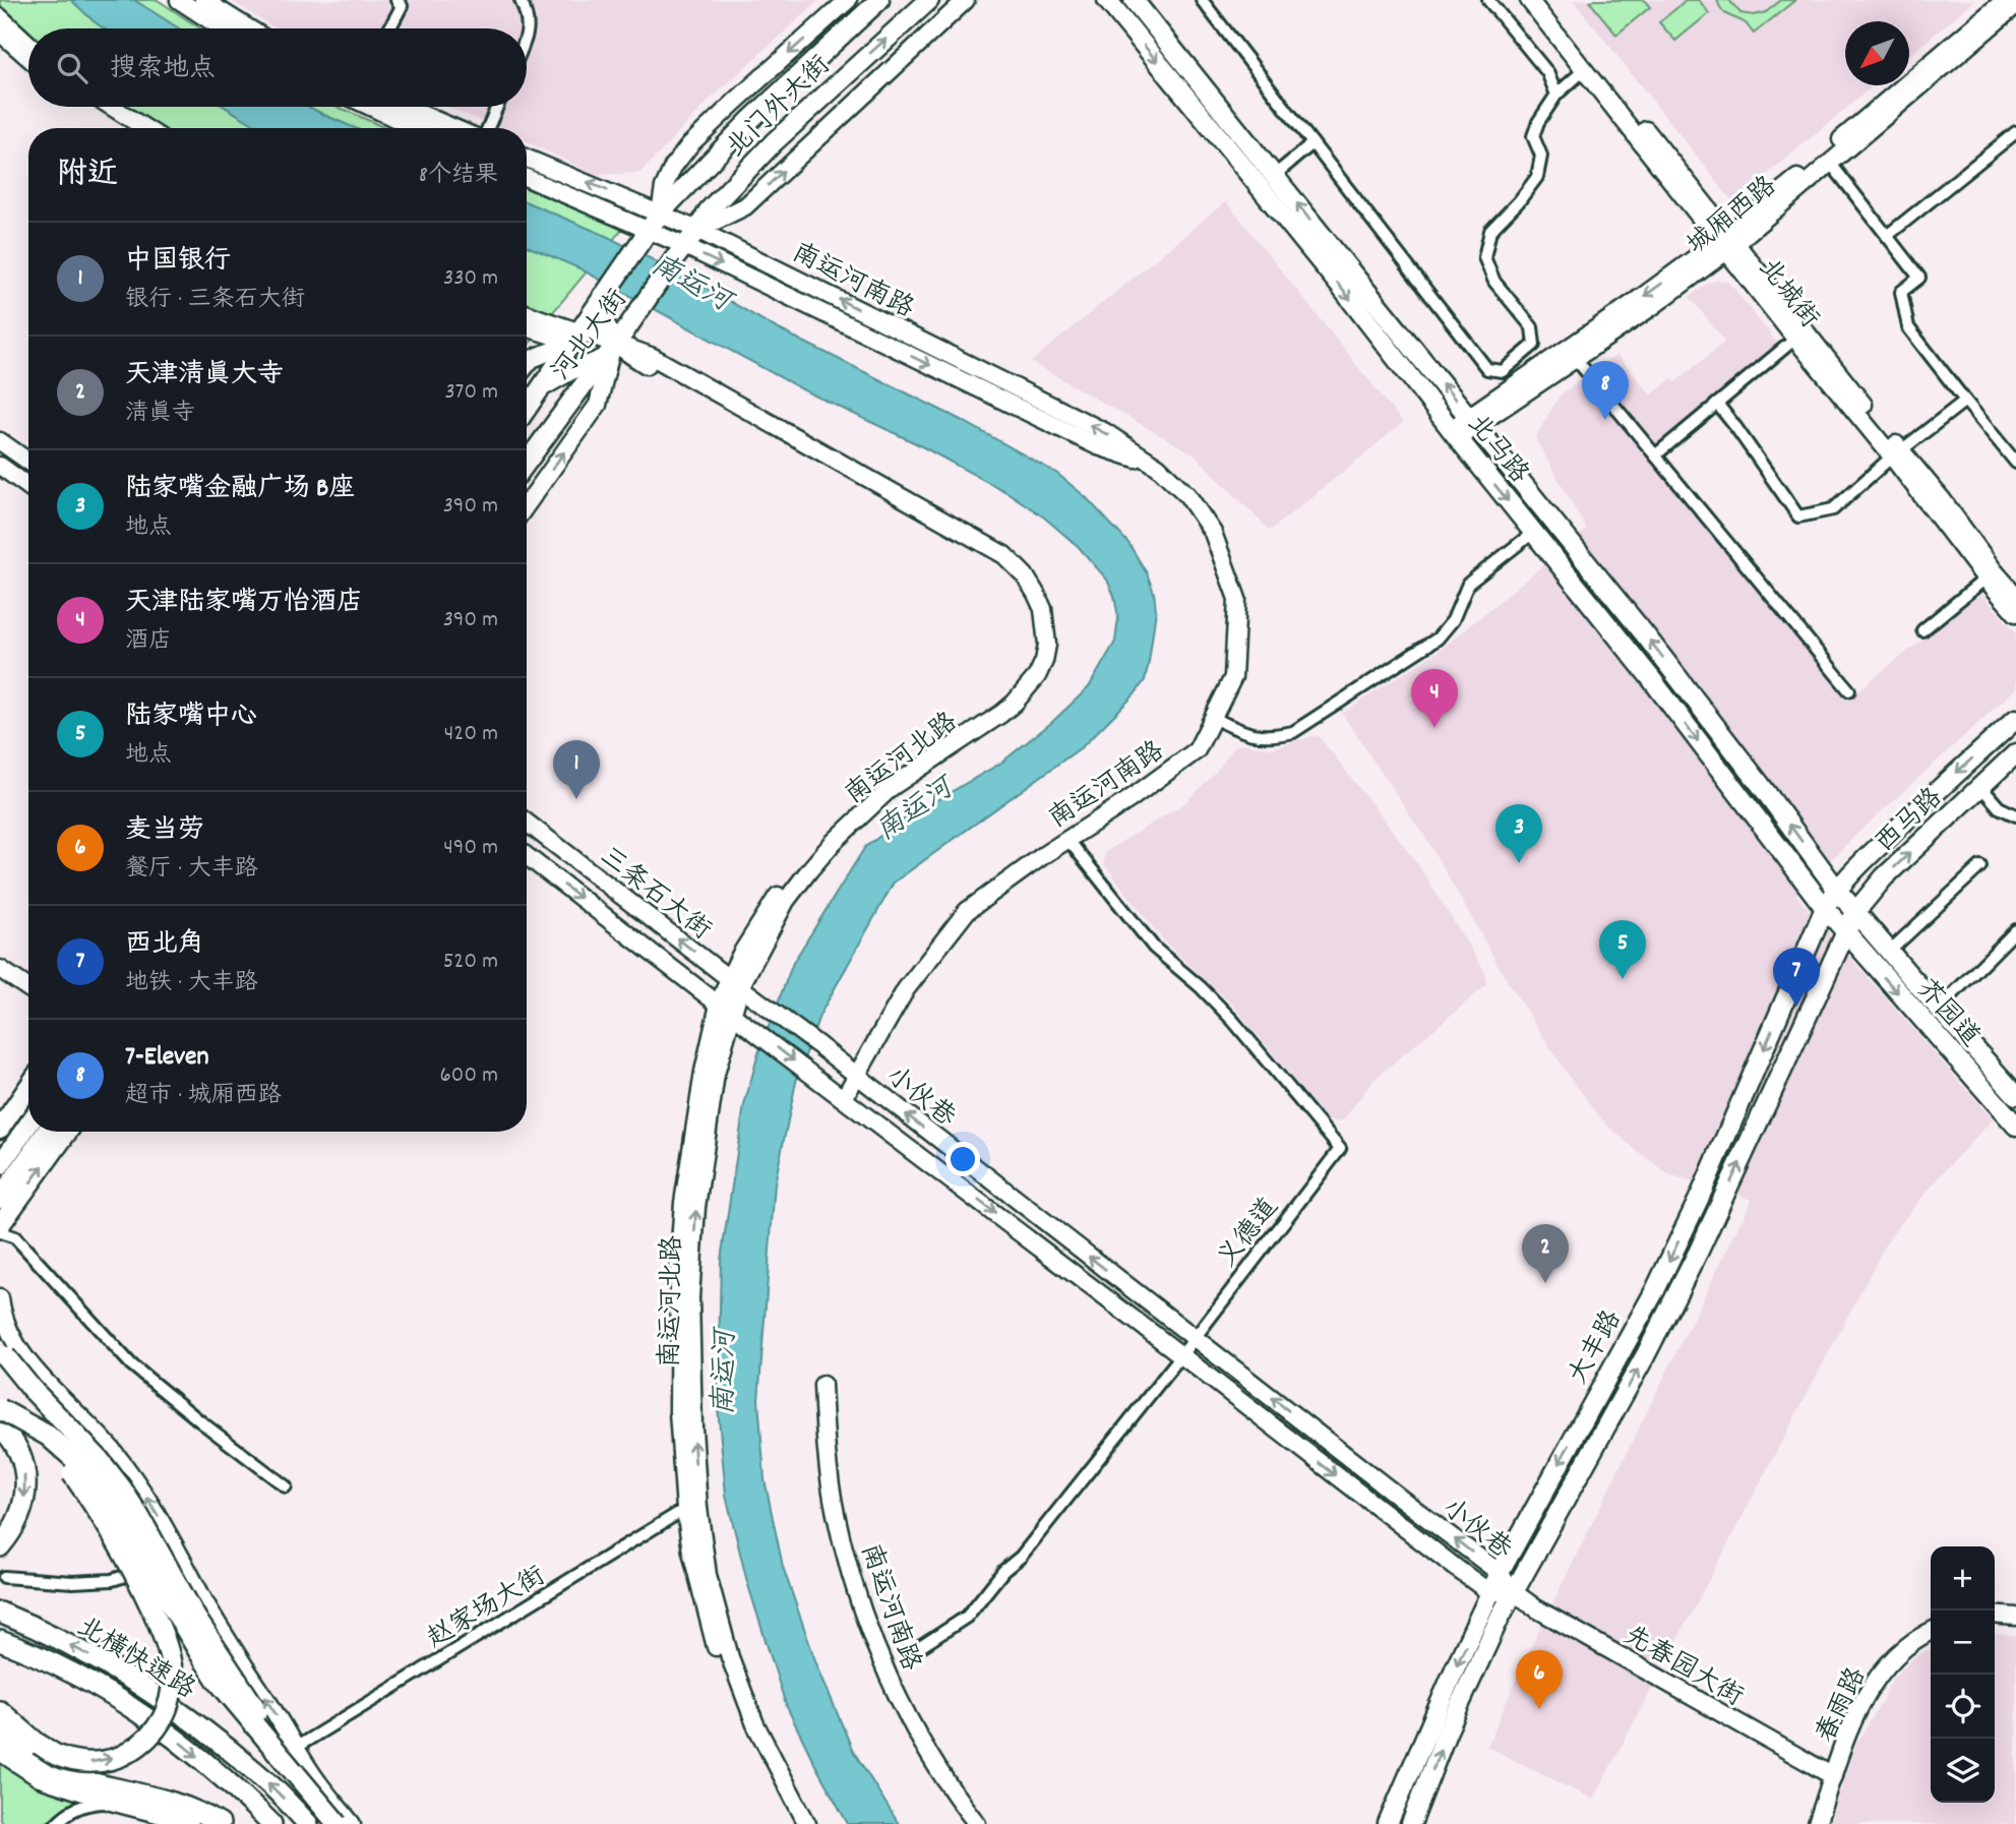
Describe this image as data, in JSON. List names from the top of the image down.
{
  "streets": {
    "highway": ["北横快速路"],
    "main road": [
      "北门外大街",
      "河北大街",
      "北马路",
      "西马路",
      "芥园道",
      "大丰路"
    ],
    "street": [
      "城厢西路",
      "南运河南路",
      "北城街",
      "南运河北路",
      "三条石大街",
      "小伙巷",
      "义德道",
      "赵家场大街",
      "先春园大街",
      "春雨路"
    ]
  },
  "crossings": [
    ["北门外大街", "南运河南路"],
    ["北门外大街", "河北大街"],
    ["城厢西路", "北城街"],
    ["城厢西路", "北马路"],
    ["南运河南路", "河北大街"],
    ["南运河南路", "小伙巷"],
    ["南运河南路", "义德道"],
    ["北马路", "西马路"],
    ["北马路", "芥园道"],
    ["北马路", "大丰路"],
    ["南运河北路", "三条石大街"],
    ["南运河北路", "赵家场大街"],
    ["西马路", "芥园道"],
    ["西马路", "大丰路"],
    ["三条石大街", "小伙巷"],
    ["芥园道", "大丰路"],
    ["小伙巷", "义德道"],
    ["小伙巷", "大丰路"],
    ["小伙巷", "先春园大街"],
    ["大丰路", "先春园大街"],
    ["先春园大街", "春雨路"]
  ],
  "water": ["南运河"],
  "north": "bottom left",
  "page": {
    "search": "搜索地点",
    "heading": ["附近", "8个结果"],
    "list": [
      {
        "mark": "1",
        "name": "中国银行",
        "note": "银行 · 三条石大街",
        "value": "330 m"
      },
      {
        "mark": "2",
        "name": "天津清真大寺",
        "note": "清真寺",
        "value": "370 m"
      },
      {
        "mark": "3",
        "name": "陆家嘴金融广场 B座",
        "note": "地点",
        "value": "390 m"
      },
      {
        "mark": "4",
        "name": "天津陆家嘴万怡酒店",
        "note": "酒店",
        "value": "390 m"
      },
      {
        "mark": "5",
        "name": "陆家嘴中心",
        "note": "地点",
        "value": "420 m"
      },
      {
        "mark": "6",
        "name": "麦当劳",
        "note": "餐厅 · 大丰路",
        "value": "490 m"
      },
      {
        "mark": "7",
        "name": "西北角",
        "note": "地铁 · 大丰路",
        "value": "520 m"
      },
      {
        "mark": "8",
        "name": "7-Eleven",
        "note": "超市 · 城厢西路",
        "value": "600 m"
      }
    ],
    "pins": [
      "8",
      "4",
      "1",
      "3",
      "5",
      "7",
      "2",
      "6"
    ],
    "map_buttons": ["+", "−"]
  }
}
